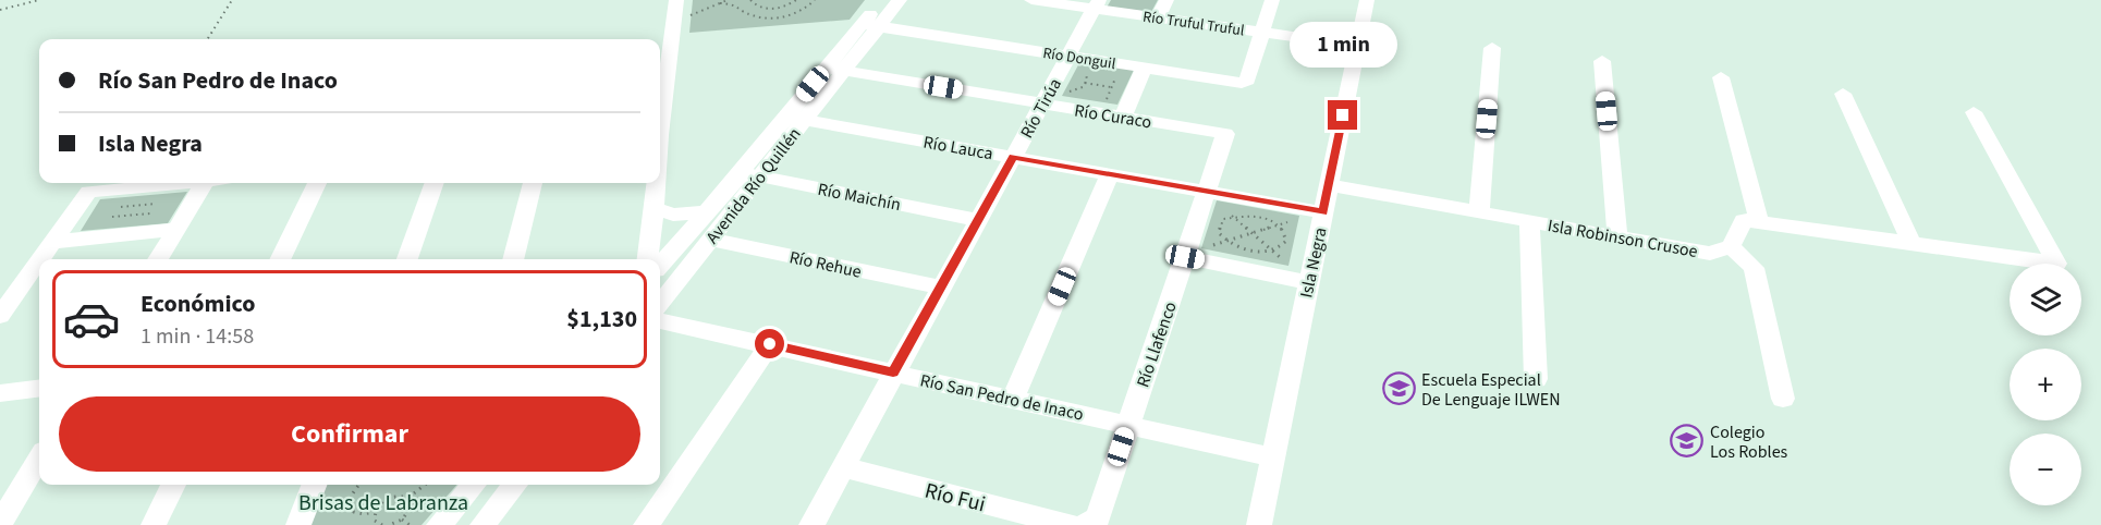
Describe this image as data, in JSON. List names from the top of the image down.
{
  "streets": {
    "street": [
      "Río Truful Truful",
      "Río Donguil",
      "Río Tirúa",
      "Río Curaco",
      "Río Lauca",
      "Avenida Río Quillén",
      "Río Maichín",
      "Isla Robinson Crusoe",
      "Isla Negra",
      "Río Rehue",
      "Río Llafenco",
      "Río San Pedro de Inaco",
      "Río Fui"
    ]
  },
  "crossings": [
    ["Río Truful Truful", "Río Donguil"],
    ["Río Truful Truful", "Río Tirúa"],
    ["Río Truful Truful", "Isla Negra"],
    ["Río Donguil", "Río Tirúa"],
    ["Río Donguil", "Avenida Río Quillén"],
    ["Río Tirúa", "Río Curaco"],
    ["Río Tirúa", "Río Lauca"],
    ["Río Tirúa", "Río Maichín"],
    ["Río Tirúa", "Río Rehue"],
    ["Río Tirúa", "Río San Pedro de Inaco"],
    ["Río Tirúa", "Río Fui"],
    ["Río Curaco", "Río Lauca"],
    ["Río Curaco", "Avenida Río Quillén"],
    ["Río Curaco", "Río Llafenco"],
    ["Río Lauca", "Avenida Río Quillén"],
    ["Río Lauca", "Isla Negra"],
    ["Río Lauca", "Río Llafenco"],
    ["Avenida Río Quillén", "Río Maichín"],
    ["Avenida Río Quillén", "Río Rehue"],
    ["Isla Robinson Crusoe", "Isla Negra"],
    ["Isla Negra", "Río San Pedro de Inaco"],
    ["Río Llafenco", "Río San Pedro de Inaco"]
  ],
  "parks": ["Brisas de Labranza"],
  "places": {
    "school or university": ["Escuela Especial De Lenguaje ILWEN", "Colegio Los Robles"]
  },
  "page": {
    "bubble": "1 min",
    "banner": ["Río San Pedro de Inaco", "Isla Negra"],
    "map_buttons": ["+", "−"],
    "list": [
      {
        "name": "Económico",
        "note": "1 min · 14:58",
        "value": "$1,130"
      }
    ],
    "buttons": "Confirmar"
  }
}
